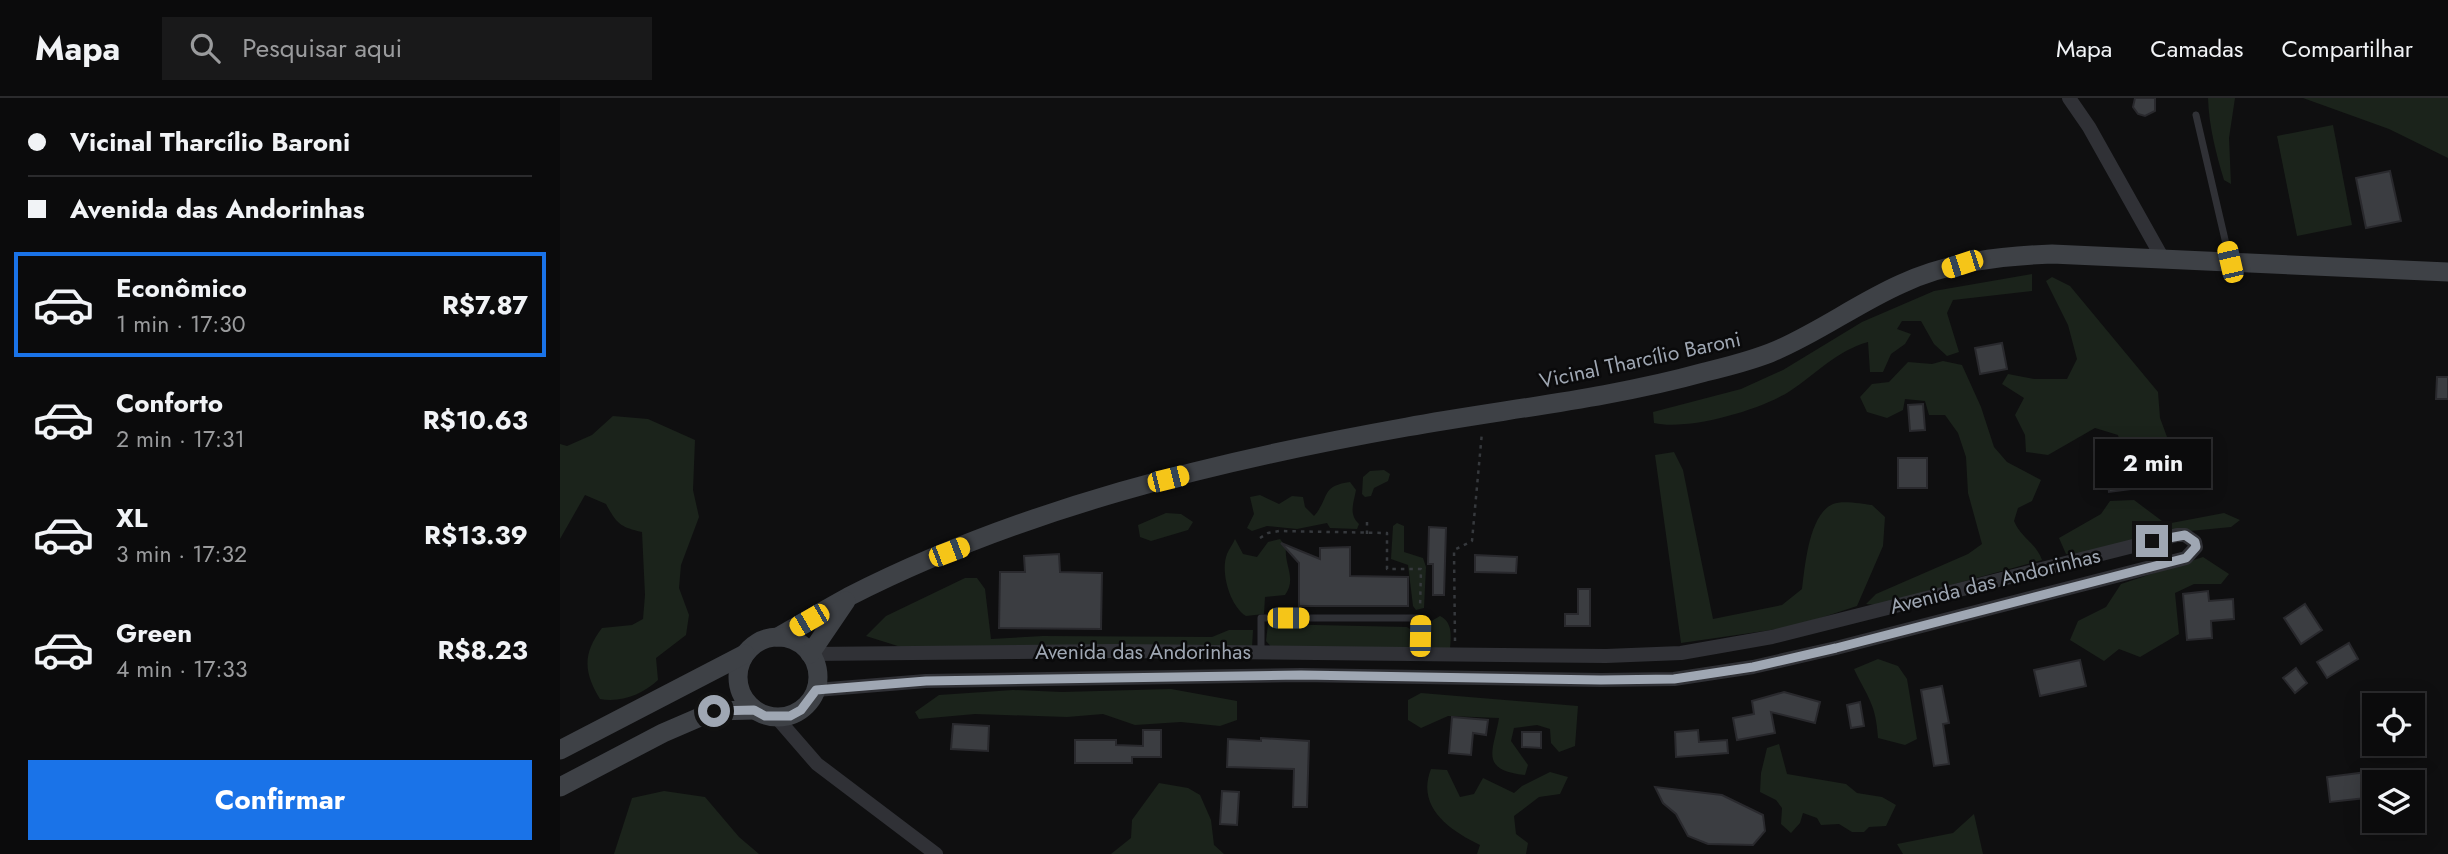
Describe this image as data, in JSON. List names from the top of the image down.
{
  "streets": {
    "main road": ["Vicinal Tharcílio Baroni"],
    "street": ["Avenida das Andorinhas"]
  },
  "crossings": [
    ["Vicinal Tharcílio Baroni", "Avenida das Andorinhas"]
  ],
  "page": {
    "header": "Mapa",
    "search": "Pesquisar aqui",
    "nav": ["Mapa", "Camadas", "Compartilhar"],
    "banner": ["Vicinal Tharcílio Baroni", "Avenida das Andorinhas"],
    "list": [
      {
        "name": "Econômico",
        "note": "1 min · 17:30",
        "value": "R$7.87"
      },
      {
        "name": "Conforto",
        "note": "2 min · 17:31",
        "value": "R$10.63"
      },
      {
        "name": "XL",
        "note": "3 min · 17:32",
        "value": "R$13.39"
      },
      {
        "name": "Green",
        "note": "4 min · 17:33",
        "value": "R$8.23"
      }
    ],
    "bubble": "2 min",
    "buttons": "Confirmar"
  }
}
